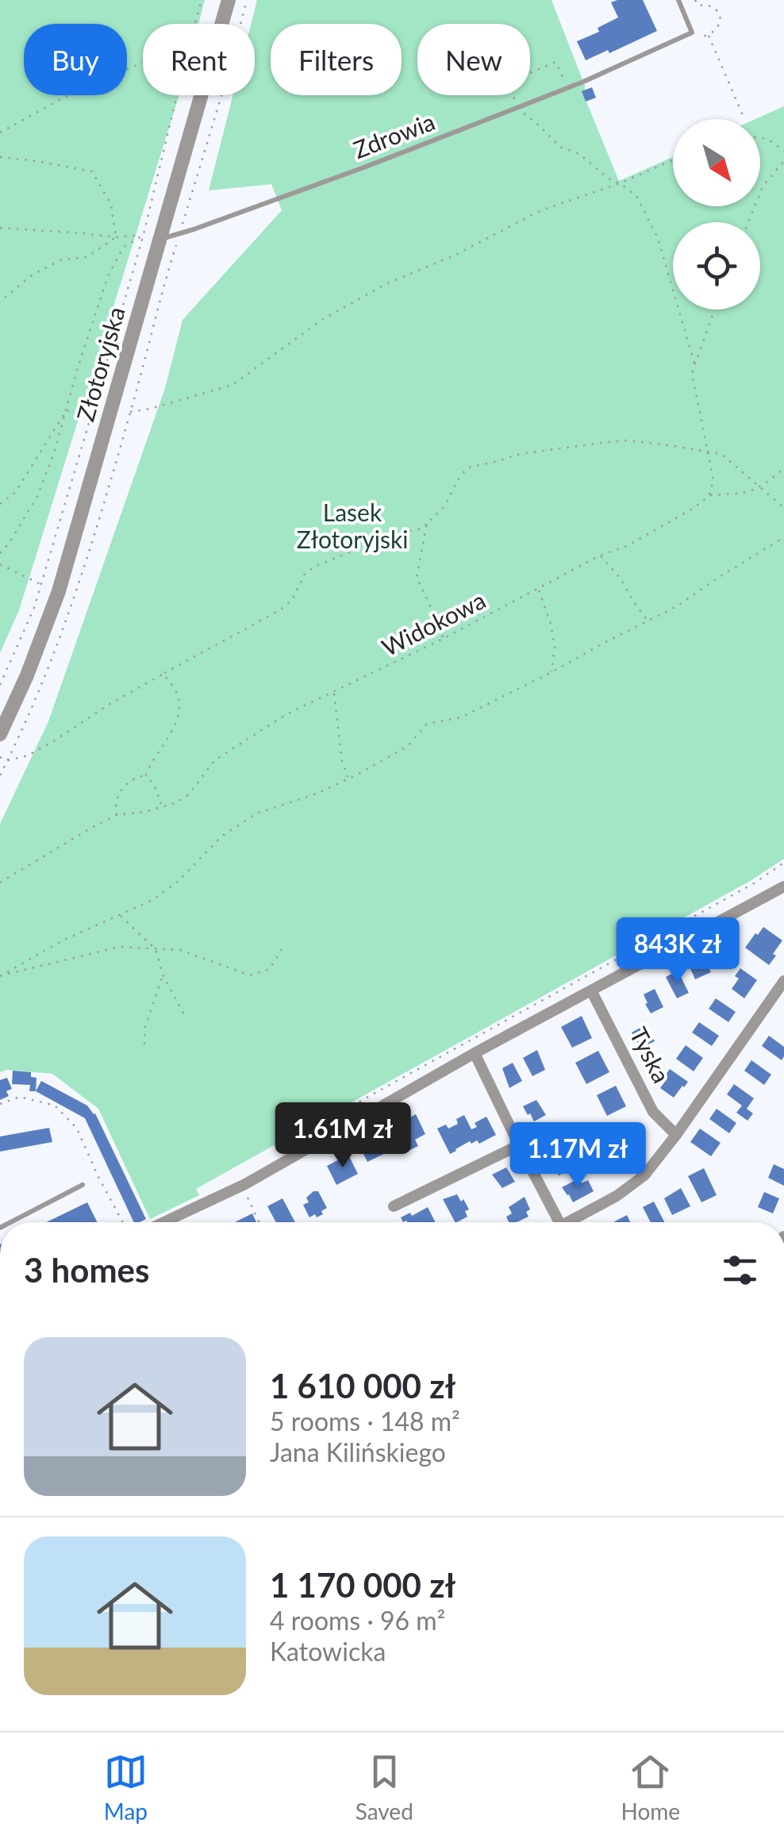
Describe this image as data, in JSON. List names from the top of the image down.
{
  "streets": {
    "street": ["Złotoryjska", "Tyska"],
    "lane": ["Zdrowia"],
    "path": ["Widokowa"]
  },
  "crossings": [
    ["Zdrowia", "Złotoryjska"]
  ],
  "parks": ["Lasek Złotoryjski"],
  "north": "bottom right",
  "page": {
    "chip": [
      "Buy",
      "Rent",
      "Filters",
      "New"
    ],
    "price": ["843K zł", "1.61M zł", "1.17M zł"],
    "heading": "3 homes",
    "list": [
      {
        "name": "1 610 000 zł",
        "note": "5 rooms · 148 m² · Jana Kilińskiego"
      },
      {
        "name": "1 170 000 zł",
        "note": "4 rooms · 96 m² · Katowicka"
      }
    ],
    "tabs": ["Map", "Saved", "Home"]
  }
}
